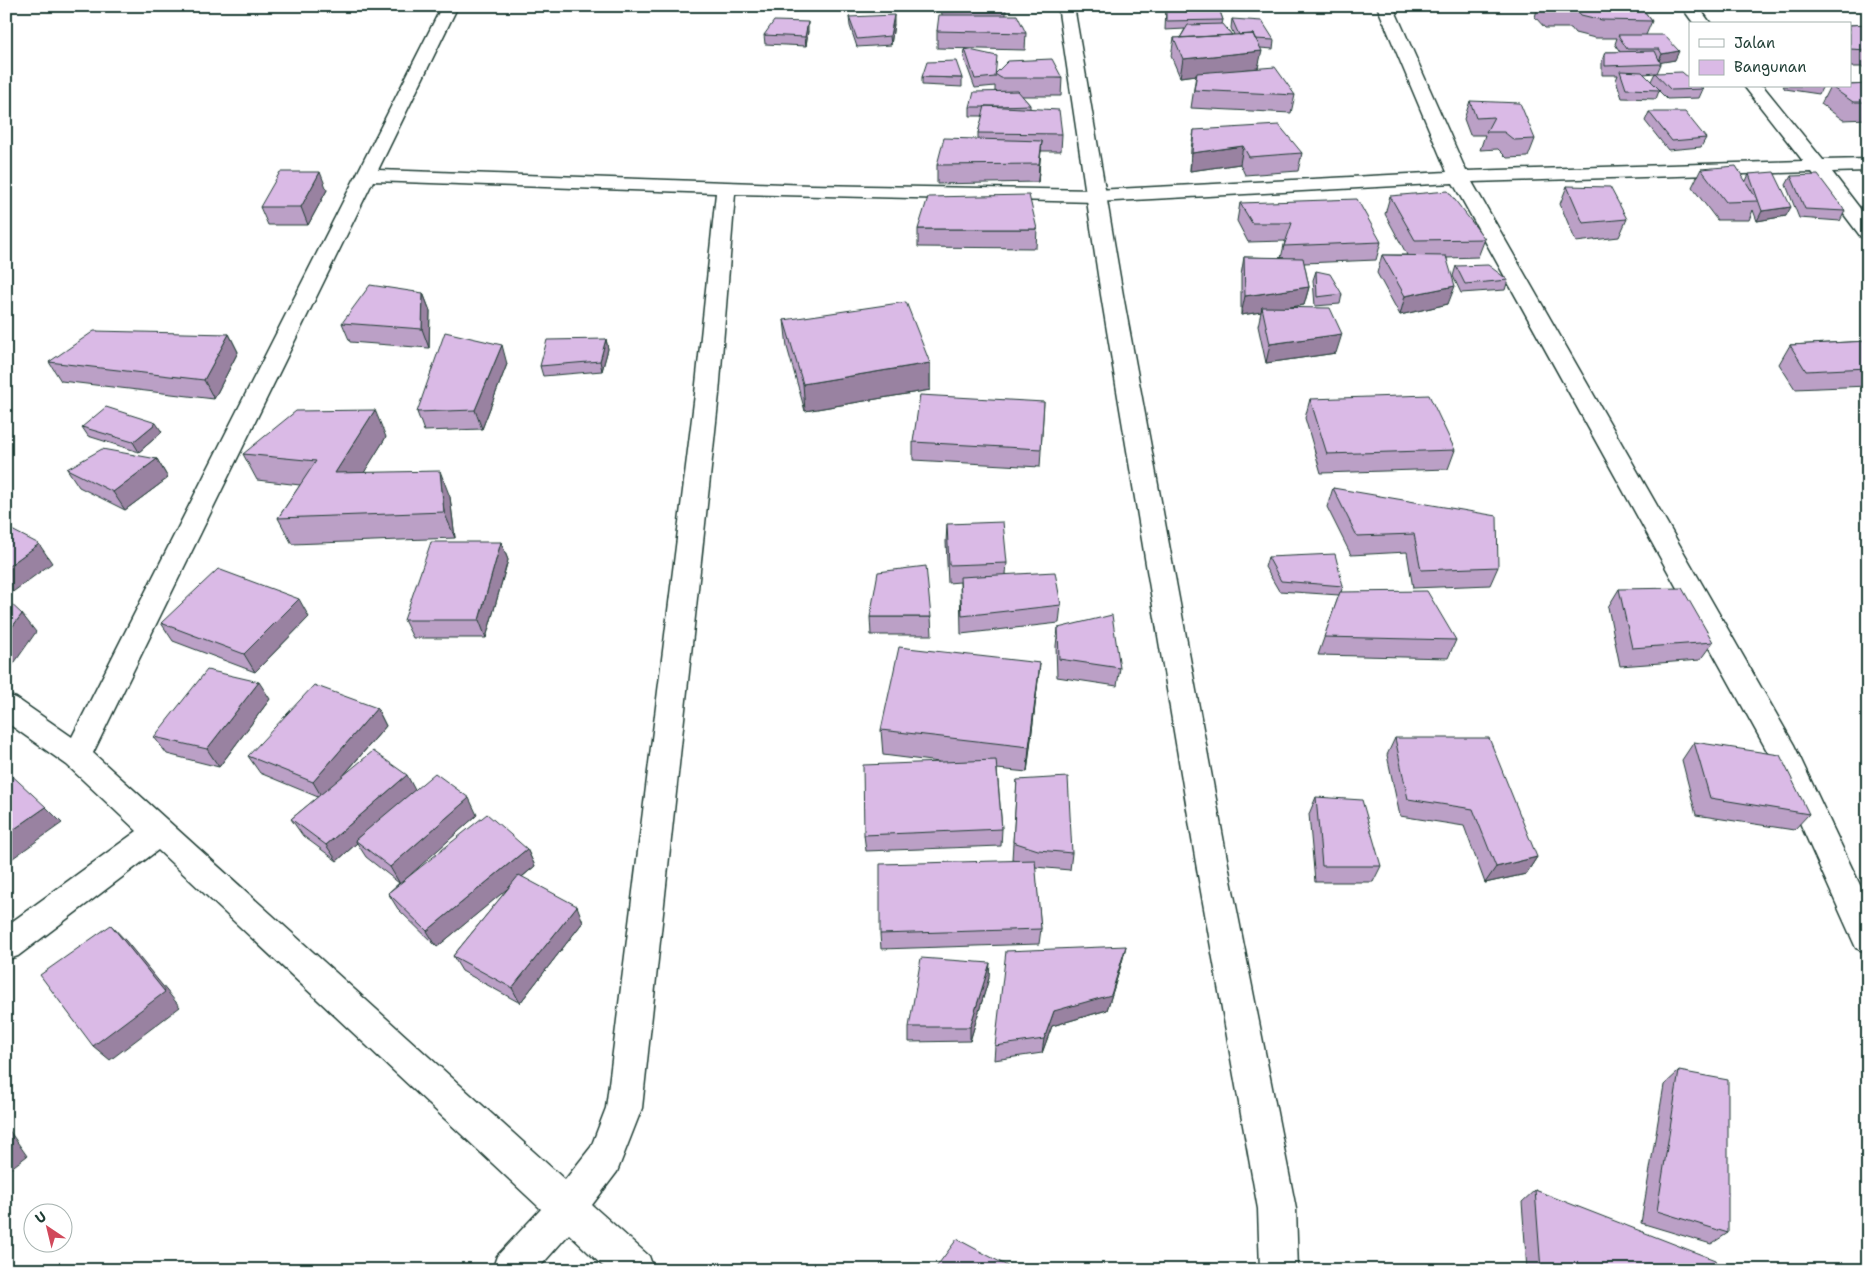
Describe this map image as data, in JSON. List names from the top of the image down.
{
  "legend": ["Jalan", "Bangunan"],
  "north": "top left"
}
